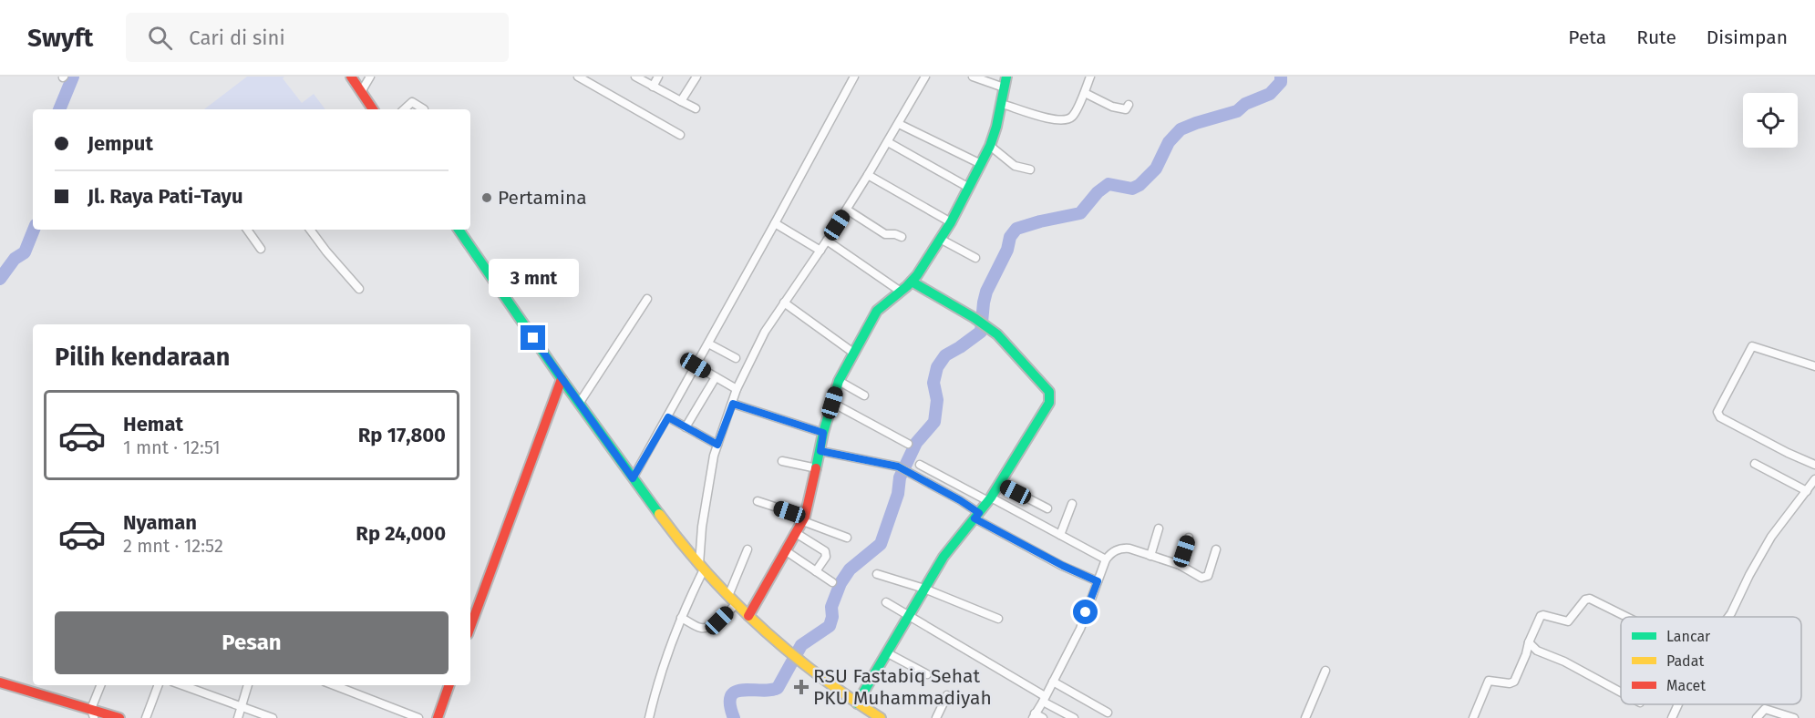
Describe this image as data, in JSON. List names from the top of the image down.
{
  "places": {
    "other": ["Pertamina"],
    "health": ["RSU Fastabiq Sehat PKU Muhammadiyah"]
  },
  "legend": ["Lancar", "Padat", "Macet"],
  "page": {
    "header": "Swyft",
    "search": "Cari di sini",
    "nav": ["Peta", "Rute", "Disimpan"],
    "banner": ["Jemput", "Jl. Raya Pati-Tayu"],
    "bubble": "3 mnt",
    "heading": "Pilih kendaraan",
    "list": [
      {
        "name": "Hemat",
        "note": "1 mnt · 12:51",
        "value": "Rp 17,800"
      },
      {
        "name": "Nyaman",
        "note": "2 mnt · 12:52",
        "value": "Rp 24,000"
      }
    ],
    "buttons": "Pesan"
  }
}
